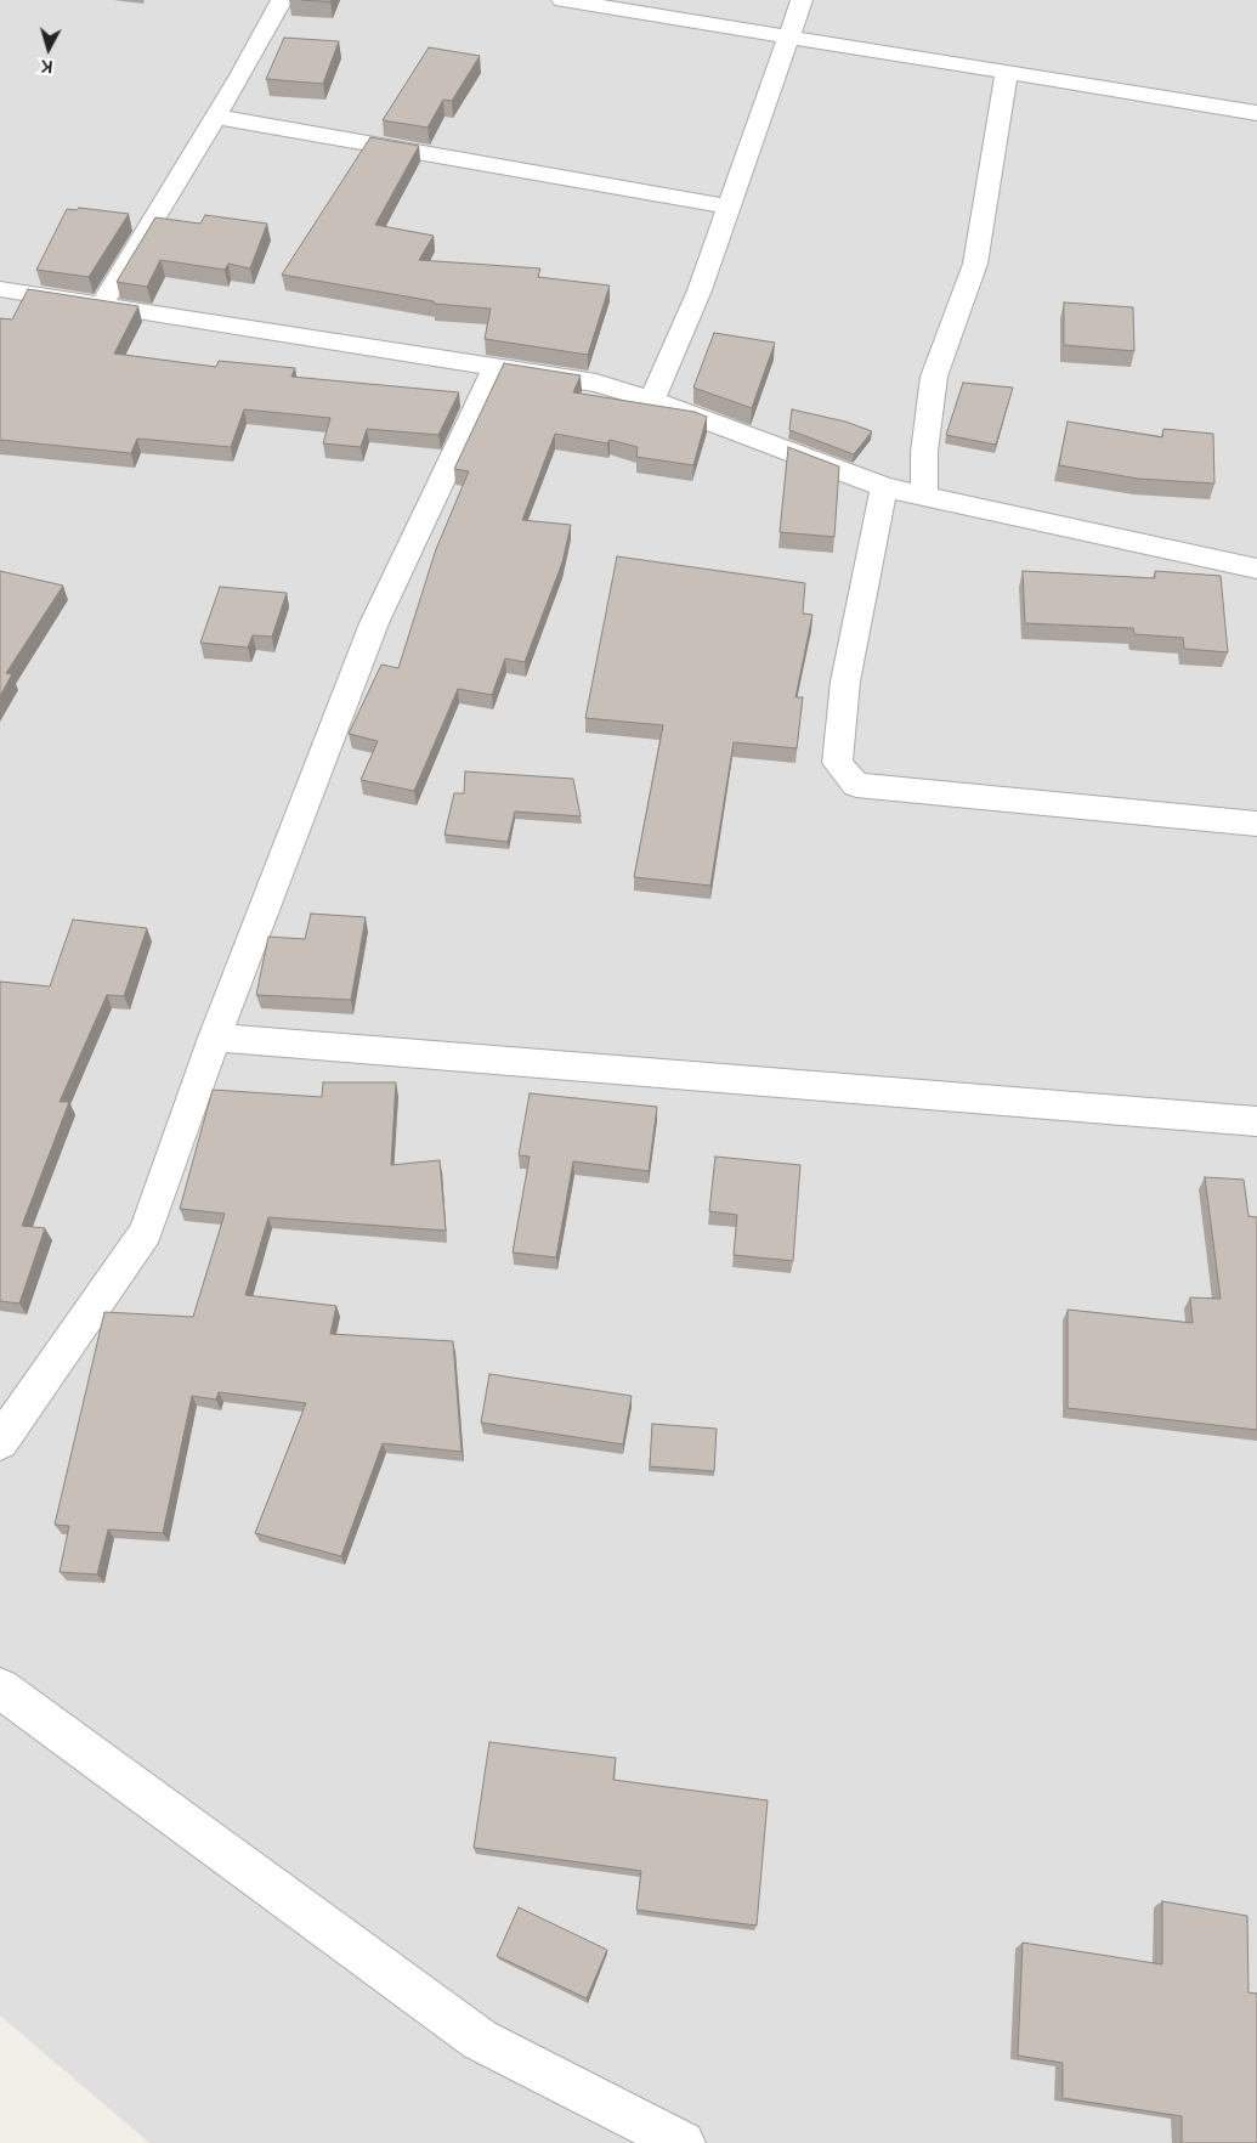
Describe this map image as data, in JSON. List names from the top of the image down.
{
  "north": "bottom"
}
